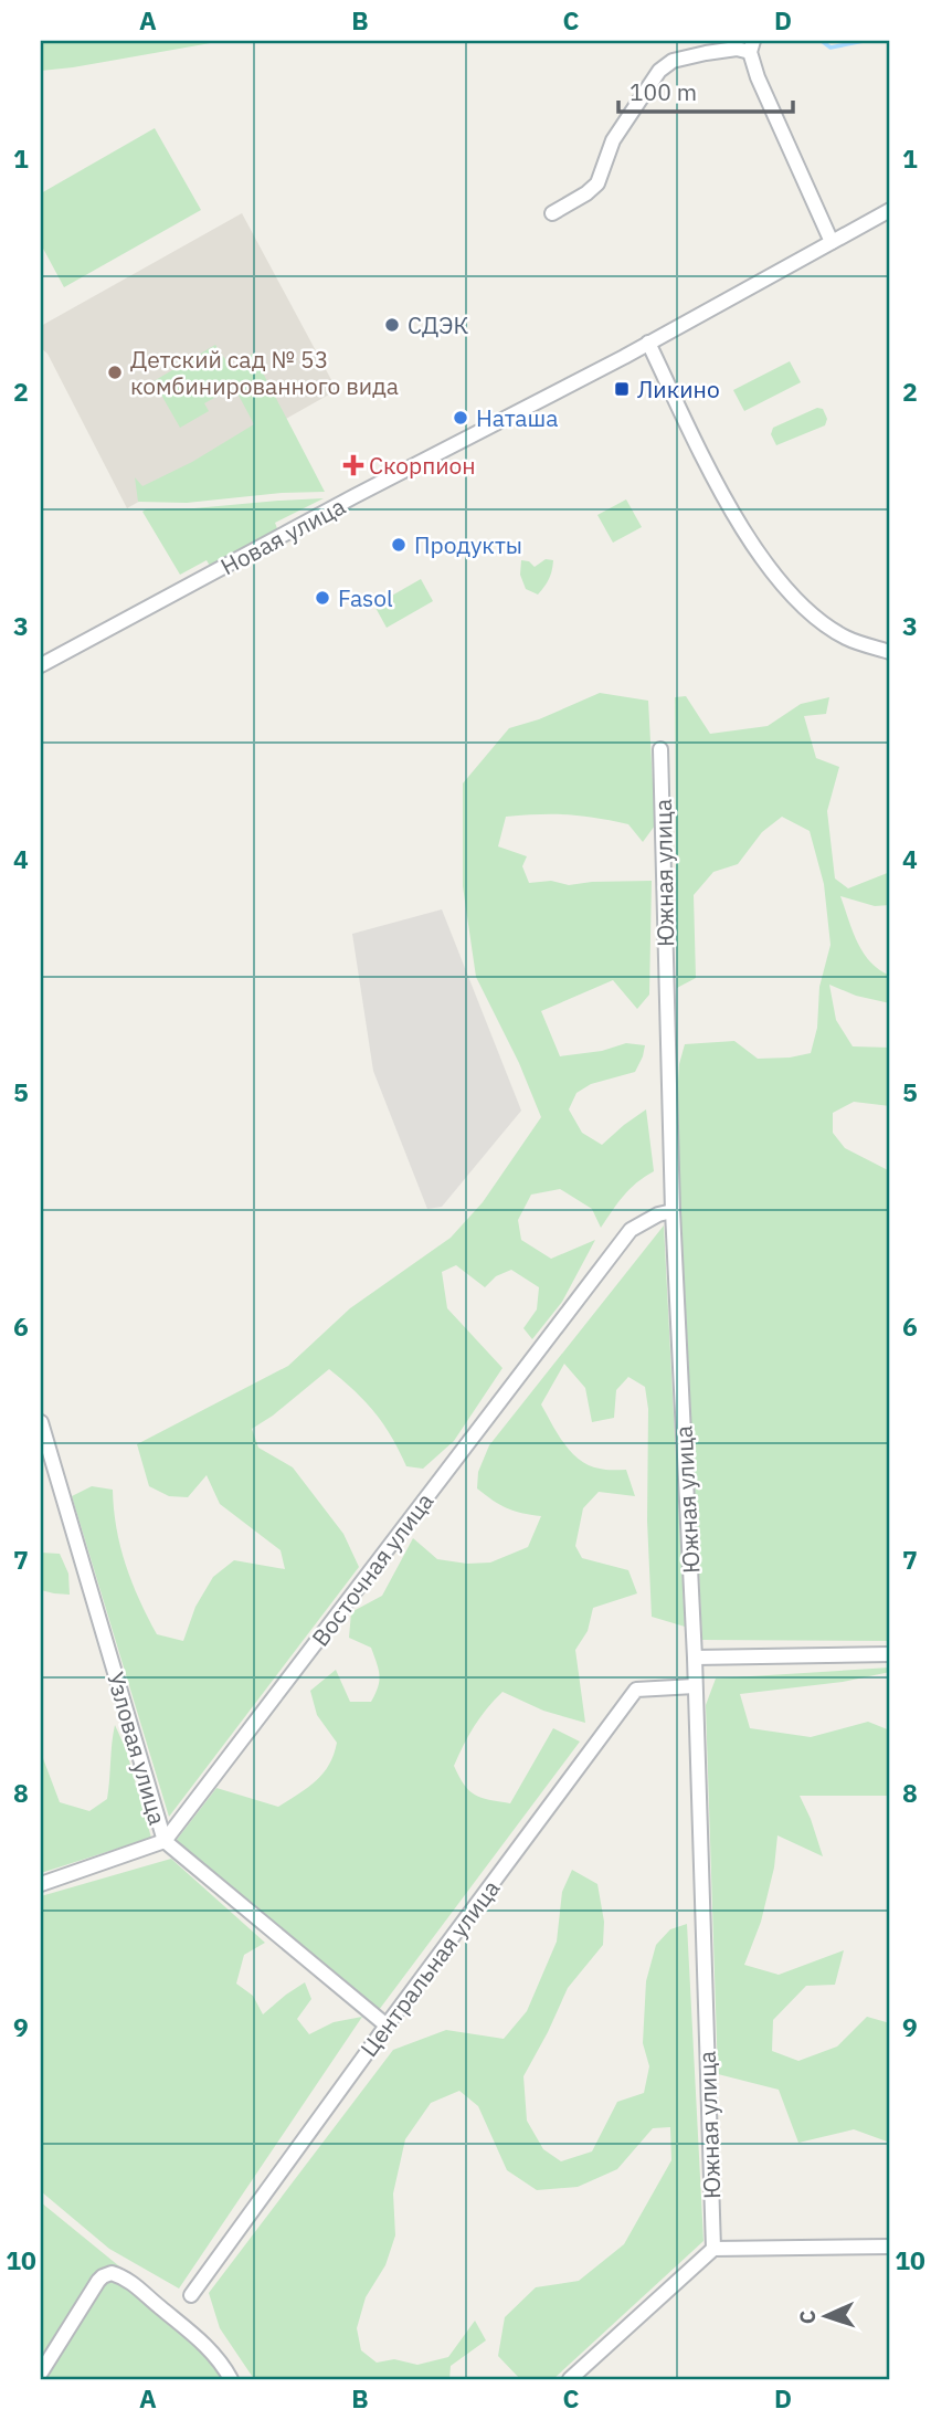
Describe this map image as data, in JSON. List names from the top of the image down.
{
  "streets": {
    "street": [
      "Новая улица",
      "Южная улица",
      "Восточная улица",
      "Узловая улица",
      "Центральная улица"
    ]
  },
  "crossings": [
    ["Южная улица", "Восточная улица"],
    ["Южная улица", "Центральная улица"],
    ["Восточная улица", "Узловая улица"],
    ["Узловая улица", "Центральная улица"]
  ],
  "places": {
    "other": [
      "СДЭК",
      "Детский сад № 53 комбинированного вида",
      "Наташа",
      "Продукты",
      "Fasol"
    ],
    "transit": ["Ликино"],
    "health": ["Скорпион"]
  },
  "scale_bar": "100 m",
  "north": "left",
  "grid": {
    "columns": [
      "A",
      "B",
      "C",
      "D"
    ],
    "rows": [
      "1",
      "2",
      "3",
      "4",
      "5",
      "6",
      "7",
      "8",
      "9",
      "10"
    ]
  }
}
